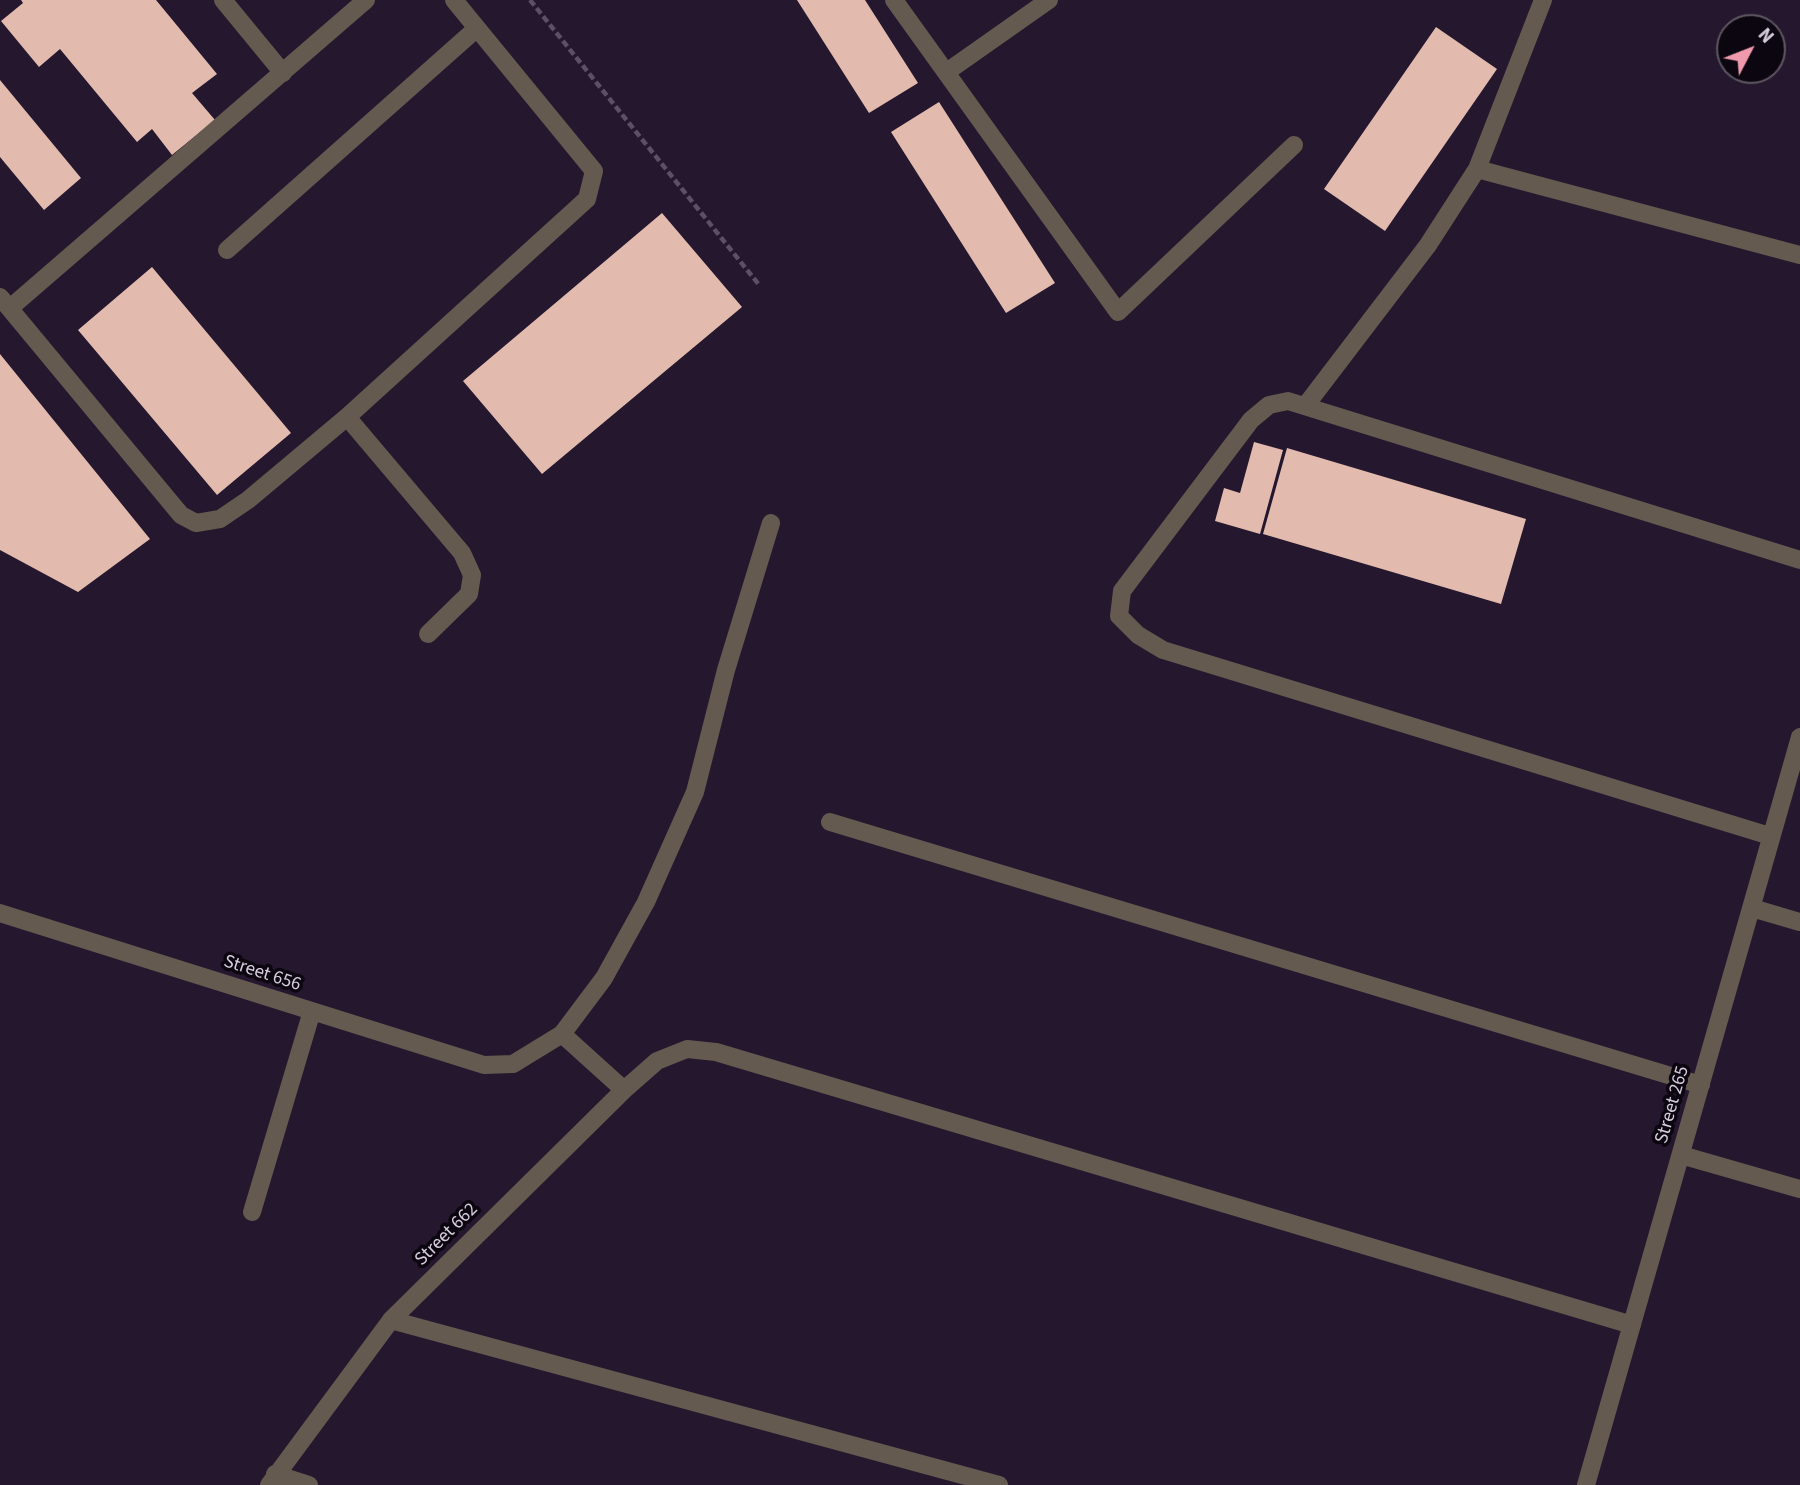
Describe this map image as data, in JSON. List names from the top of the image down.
{
  "streets": {
    "street": ["Street 656", "Street 265", "Street 662"]
  },
  "crossings": [
    ["Street 265", "Street 662"]
  ],
  "north": "top right"
}
